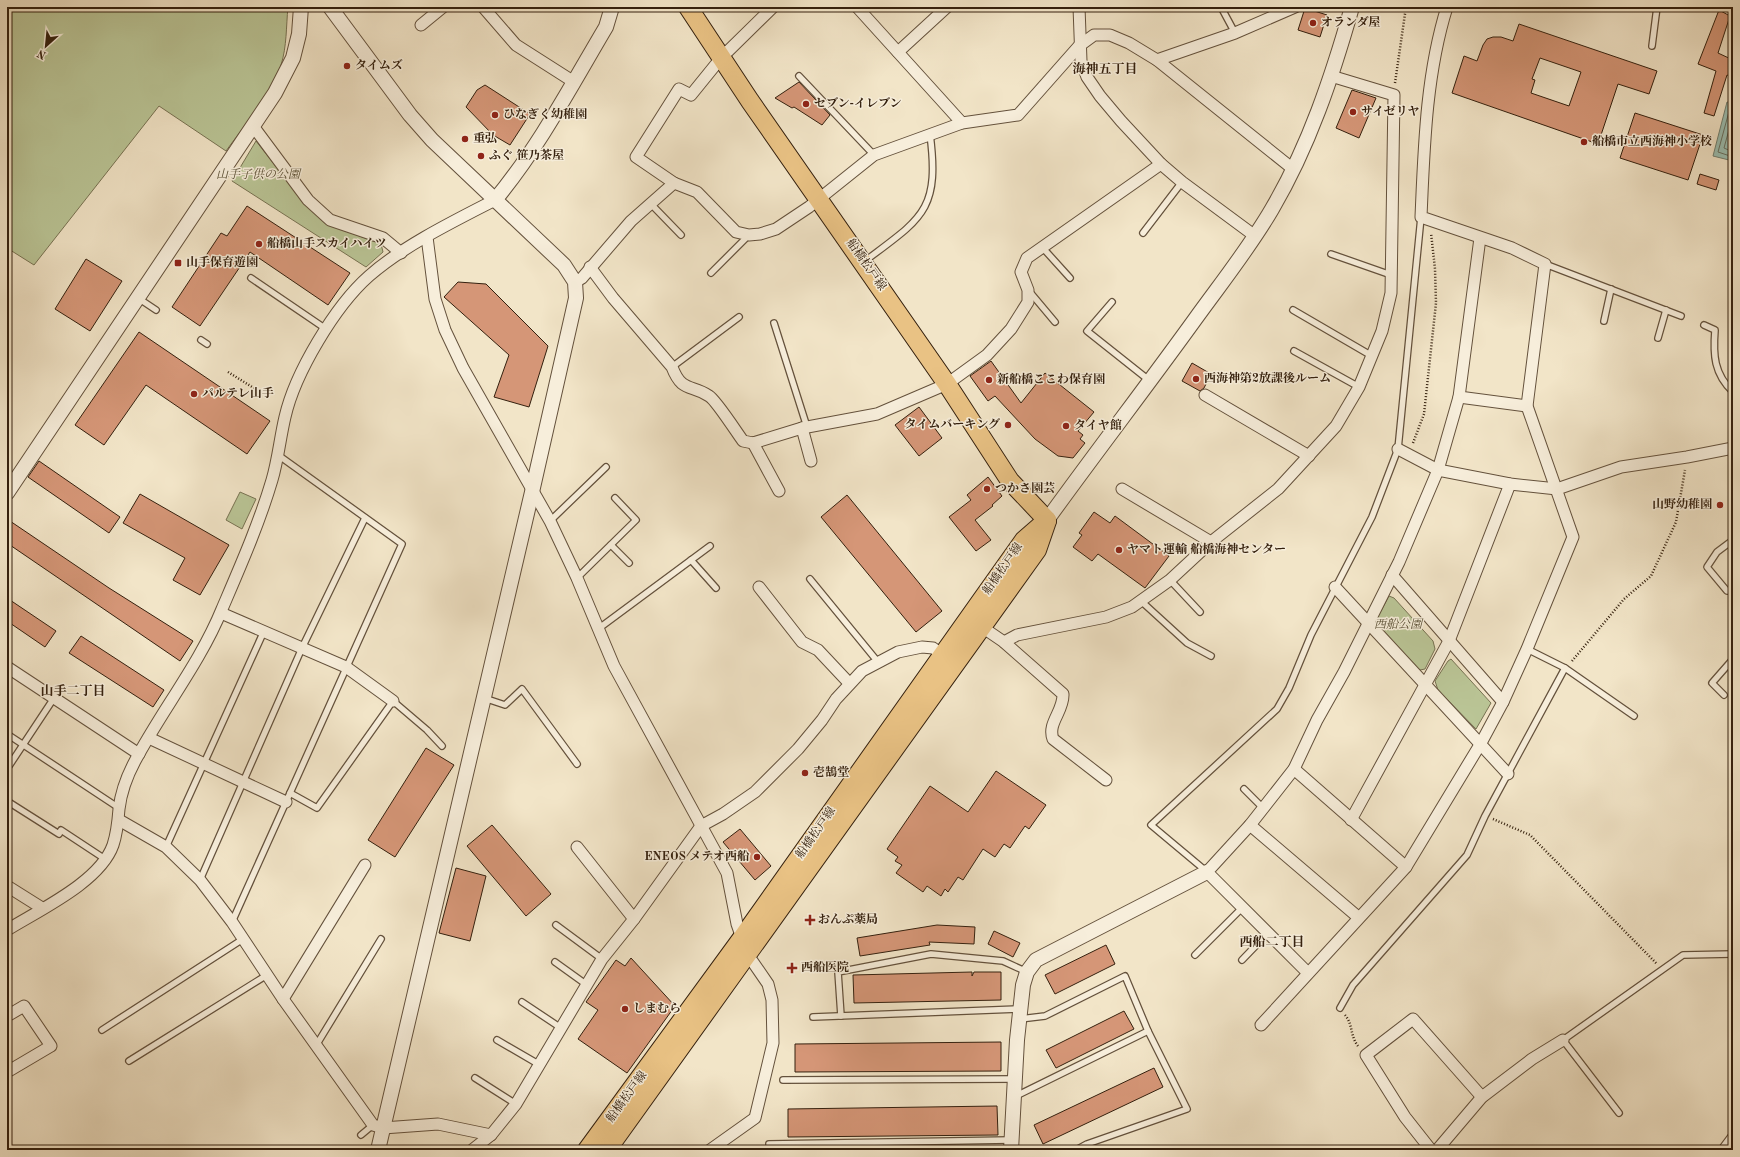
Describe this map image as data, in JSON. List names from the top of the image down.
{
  "streets": {
    "main road": ["船橋松戸線"]
  },
  "districts": ["海神五丁目", "山手二丁目", "西船二丁目"],
  "parks": ["山手子供の公園", "西船公園"],
  "places": {
    "other": [
      "オランダ屋",
      "タイムズ",
      "セブン-イレブン",
      "サイゼリヤ",
      "ひなぎく幼稚園",
      "重弘",
      "船橋市立西海神小学校",
      "ふぐ 笹乃茶屋",
      "船橋山手スカイハイツ",
      "西海神第2放課後ルーム",
      "新船橋ここわ保育園",
      "パルテレ山手",
      "タイムバーキング",
      "タイヤ館",
      "つかさ園芸",
      "山野幼稚園",
      "ヤマト運輸 船橋海神センター",
      "壱鵠堂",
      "ENEOS メテオ西船",
      "しまむら"
    ],
    "transit": ["山手保育遊園"],
    "health": ["おんぷ薬局", "西船医院"]
  },
  "north": "bottom left"
}
